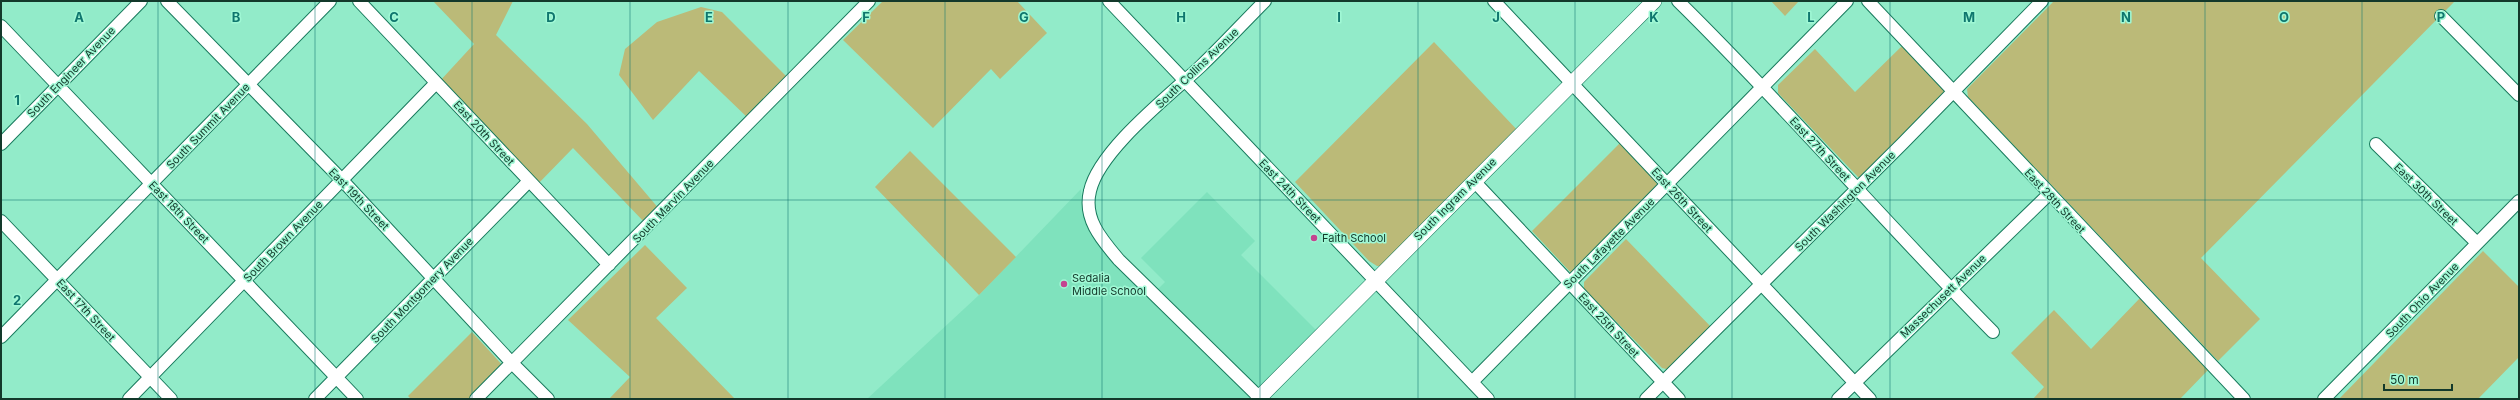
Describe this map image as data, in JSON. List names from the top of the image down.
{
  "streets": {
    "main road": ["South Ingram Avenue"],
    "street": [
      "South Collins Avenue",
      "South Engineer Avenue",
      "South Summit Avenue",
      "East 20th Street",
      "East 27th Street",
      "East 24th Street",
      "East 30th Street",
      "East 19th Street",
      "East 26th Street",
      "South Marvin Avenue",
      "South Washington Avenue",
      "East 28th Street",
      "East 18th Street",
      "South Brown Avenue",
      "South Lafayette Avenue",
      "South Montgomery Avenue",
      "Massechusett Avenue",
      "South Ohio Avenue",
      "East 17th Street",
      "East 25th Street"
    ]
  },
  "crossings": [
    ["South Collins Avenue", "East 24th Street"],
    ["South Collins Avenue", "South Ingram Avenue"],
    ["South Engineer Avenue", "East 18th Street"],
    ["South Summit Avenue", "East 19th Street"],
    ["South Summit Avenue", "East 18th Street"],
    ["South Summit Avenue", "East 17th Street"],
    ["East 20th Street", "South Marvin Avenue"],
    ["East 20th Street", "South Brown Avenue"],
    ["East 20th Street", "South Montgomery Avenue"],
    ["East 27th Street", "South Washington Avenue"],
    ["East 27th Street", "South Lafayette Avenue"],
    ["East 27th Street", "Massechusett Avenue"],
    ["East 24th Street", "South Ingram Avenue"],
    ["East 24th Street", "South Lafayette Avenue"],
    ["East 30th Street", "South Ohio Avenue"],
    ["East 19th Street", "South Marvin Avenue"],
    ["East 19th Street", "South Brown Avenue"],
    ["East 19th Street", "South Montgomery Avenue"],
    ["South Ingram Avenue", "East 26th Street"],
    ["South Ingram Avenue", "East 25th Street"],
    ["East 26th Street", "South Washington Avenue"],
    ["East 26th Street", "South Lafayette Avenue"],
    ["East 26th Street", "Massechusett Avenue"],
    ["South Washington Avenue", "East 28th Street"],
    ["South Washington Avenue", "East 25th Street"],
    ["East 28th Street", "Massechusett Avenue"],
    ["East 18th Street", "South Brown Avenue"],
    ["East 18th Street", "South Montgomery Avenue"],
    ["South Brown Avenue", "East 17th Street"],
    ["South Lafayette Avenue", "East 25th Street"]
  ],
  "places": ["Faith School", "Sedalia Middle School"],
  "scale_bar": "50 m",
  "grid": {
    "columns": [
      "A",
      "B",
      "C",
      "D",
      "E",
      "F",
      "G",
      "H",
      "I",
      "J",
      "K",
      "L",
      "M",
      "N",
      "O",
      "P"
    ],
    "rows": ["1", "2"]
  }
}
